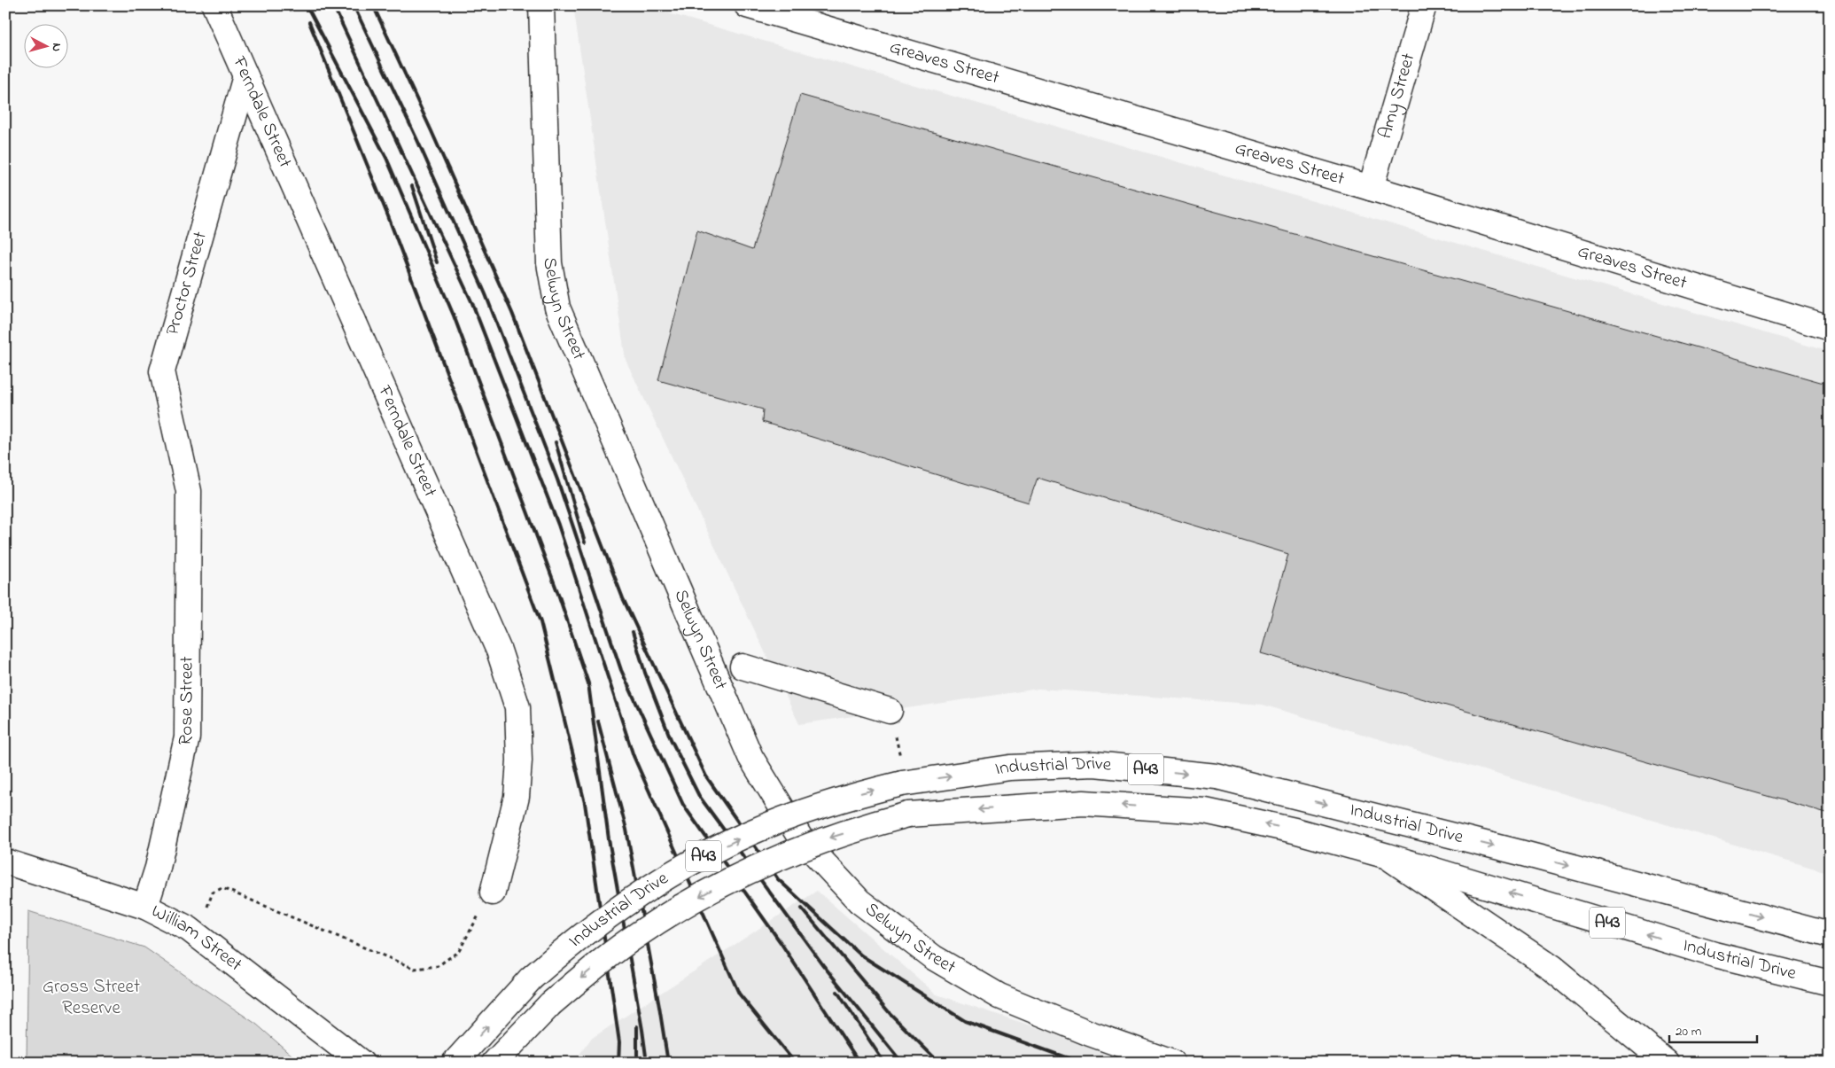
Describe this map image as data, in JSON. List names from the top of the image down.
{
  "streets": {
    "main road": [
      "Greaves Street",
      "Amy Street",
      "Ferndale Street",
      "Proctor Street",
      "Selwyn Street",
      "Rose Street",
      "Industrial Drive",
      "A43",
      "William Street"
    ]
  },
  "crossings": [
    ["Greaves Street", "Amy Street"],
    ["Ferndale Street", "Proctor Street"],
    ["Proctor Street", "Rose Street"],
    ["Rose Street", "William Street"]
  ],
  "parks": ["Gross Street Reserve"],
  "scale_bar": "20 m",
  "north": "right"
}
